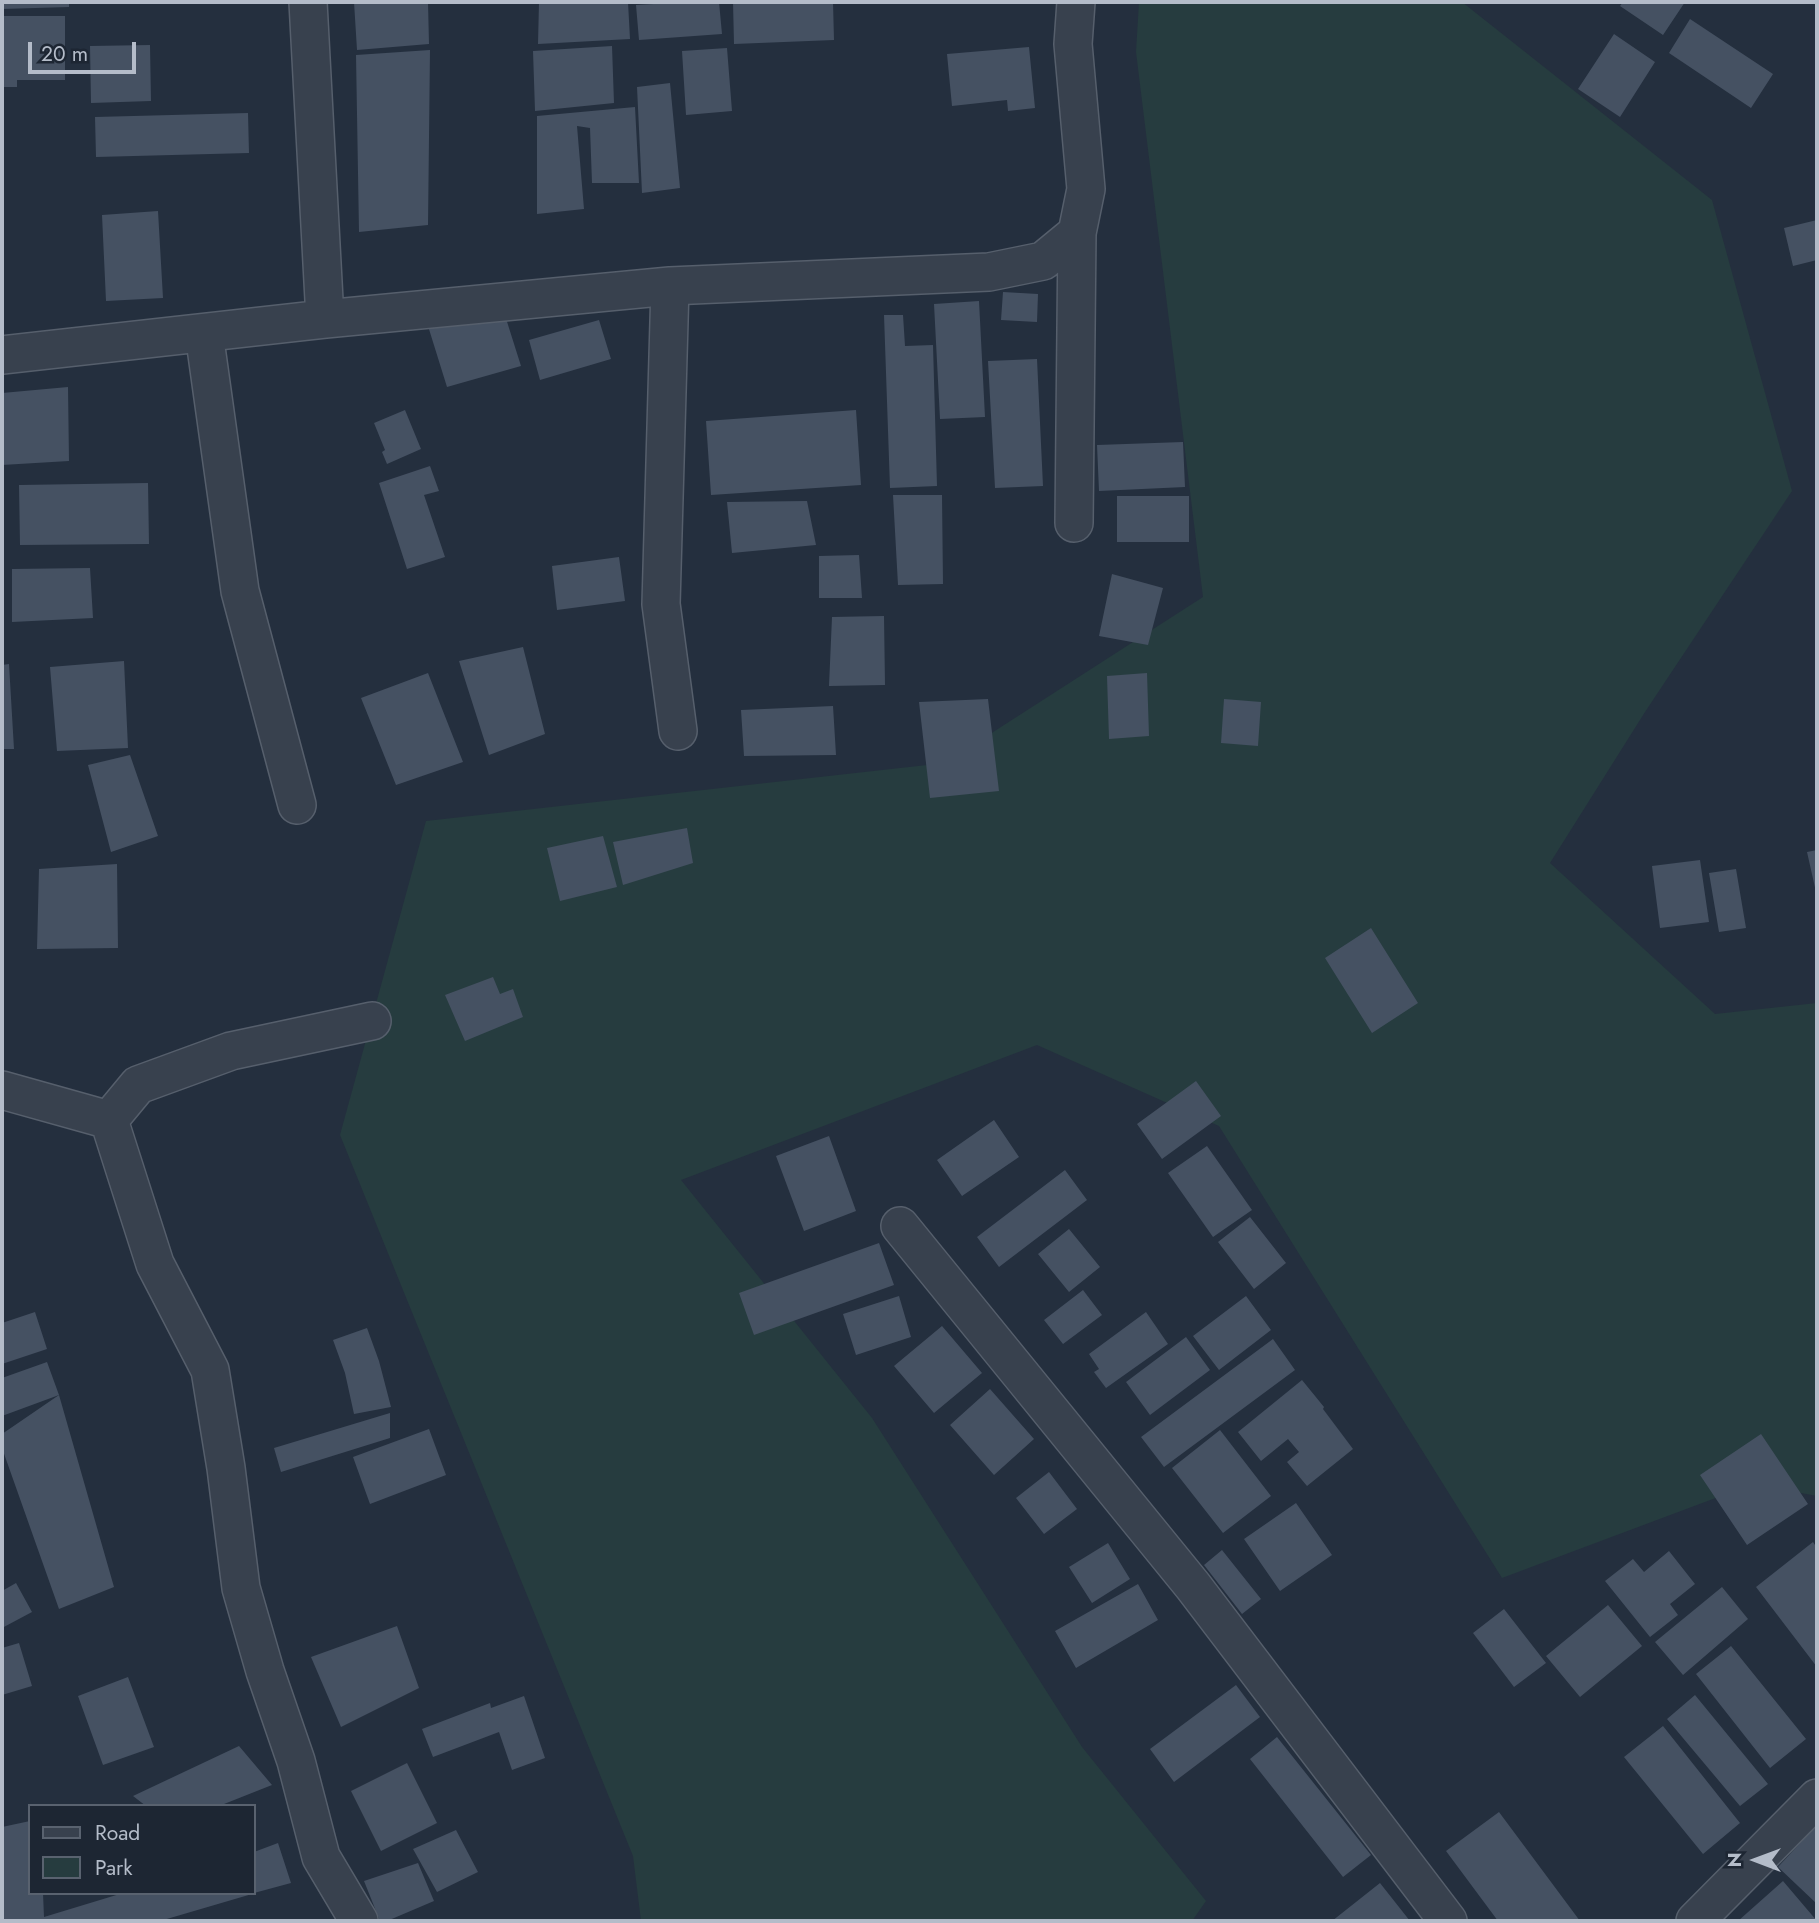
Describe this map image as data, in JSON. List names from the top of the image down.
{
  "legend": ["Road", "Park"],
  "scale_bar": "20 m",
  "north": "left"
}
